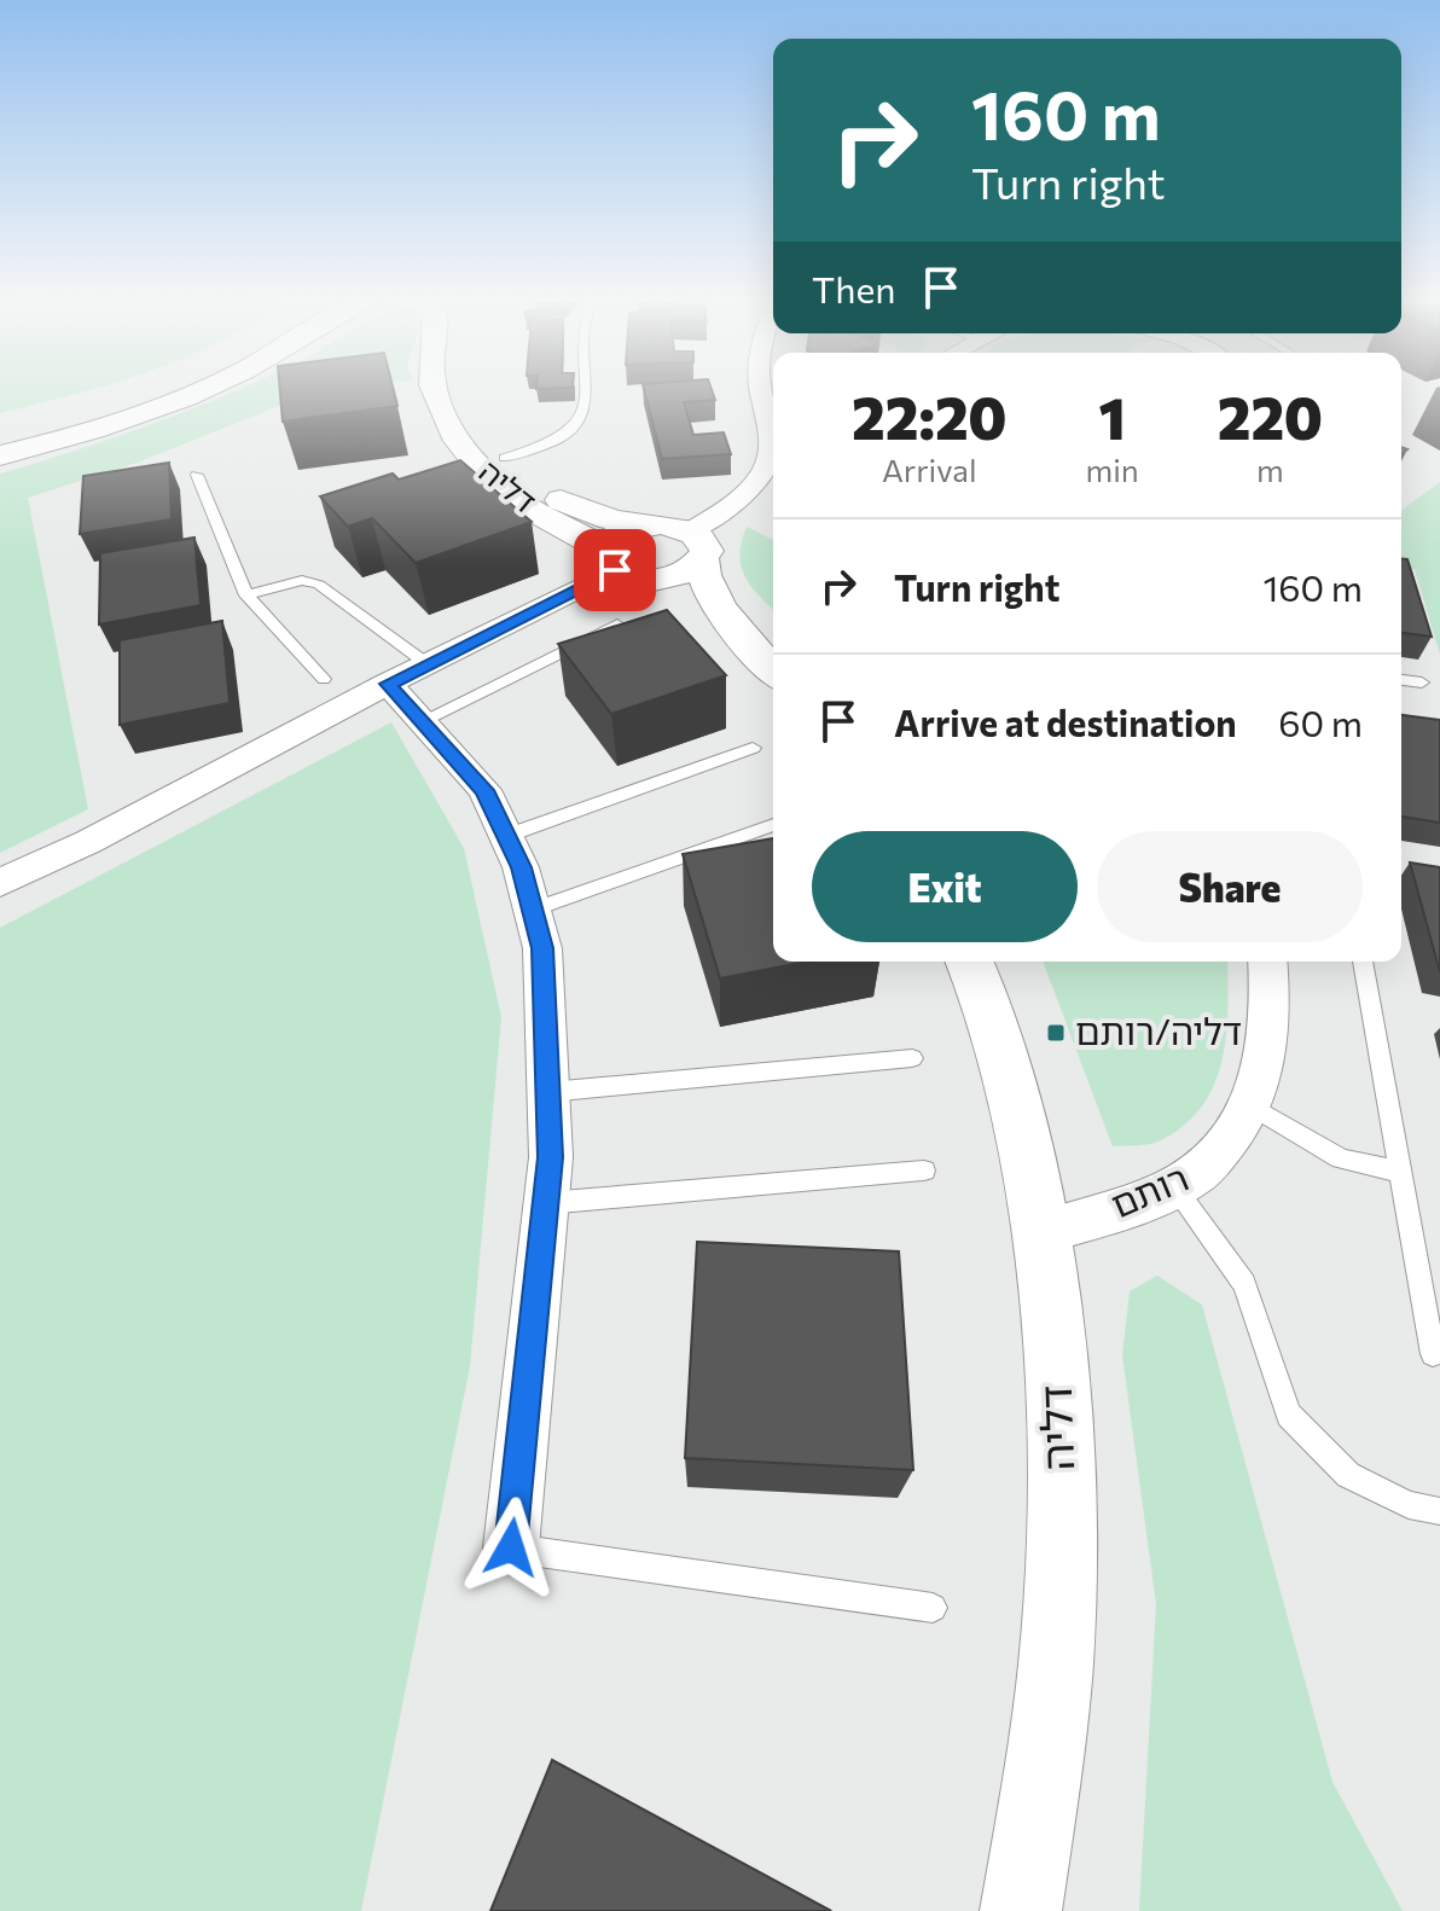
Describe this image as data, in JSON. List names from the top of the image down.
{
  "streets": {
    "street": ["דליה", "רותם"]
  },
  "crossings": [
    ["דליה", "רותם"]
  ],
  "places": {
    "transit": ["דליה/רותם"]
  },
  "page": {
    "turn": ["160 m", "Turn right"],
    "then": "Then",
    "eta": [
      "22:20",
      "Arrival",
      "1",
      "min",
      "220",
      "m"
    ],
    "list": [
      {
        "name": "Turn right",
        "value": "160 m"
      },
      {
        "name": "Arrive at destination",
        "value": "60 m"
      }
    ],
    "buttons": ["Exit", "Share"]
  }
}
